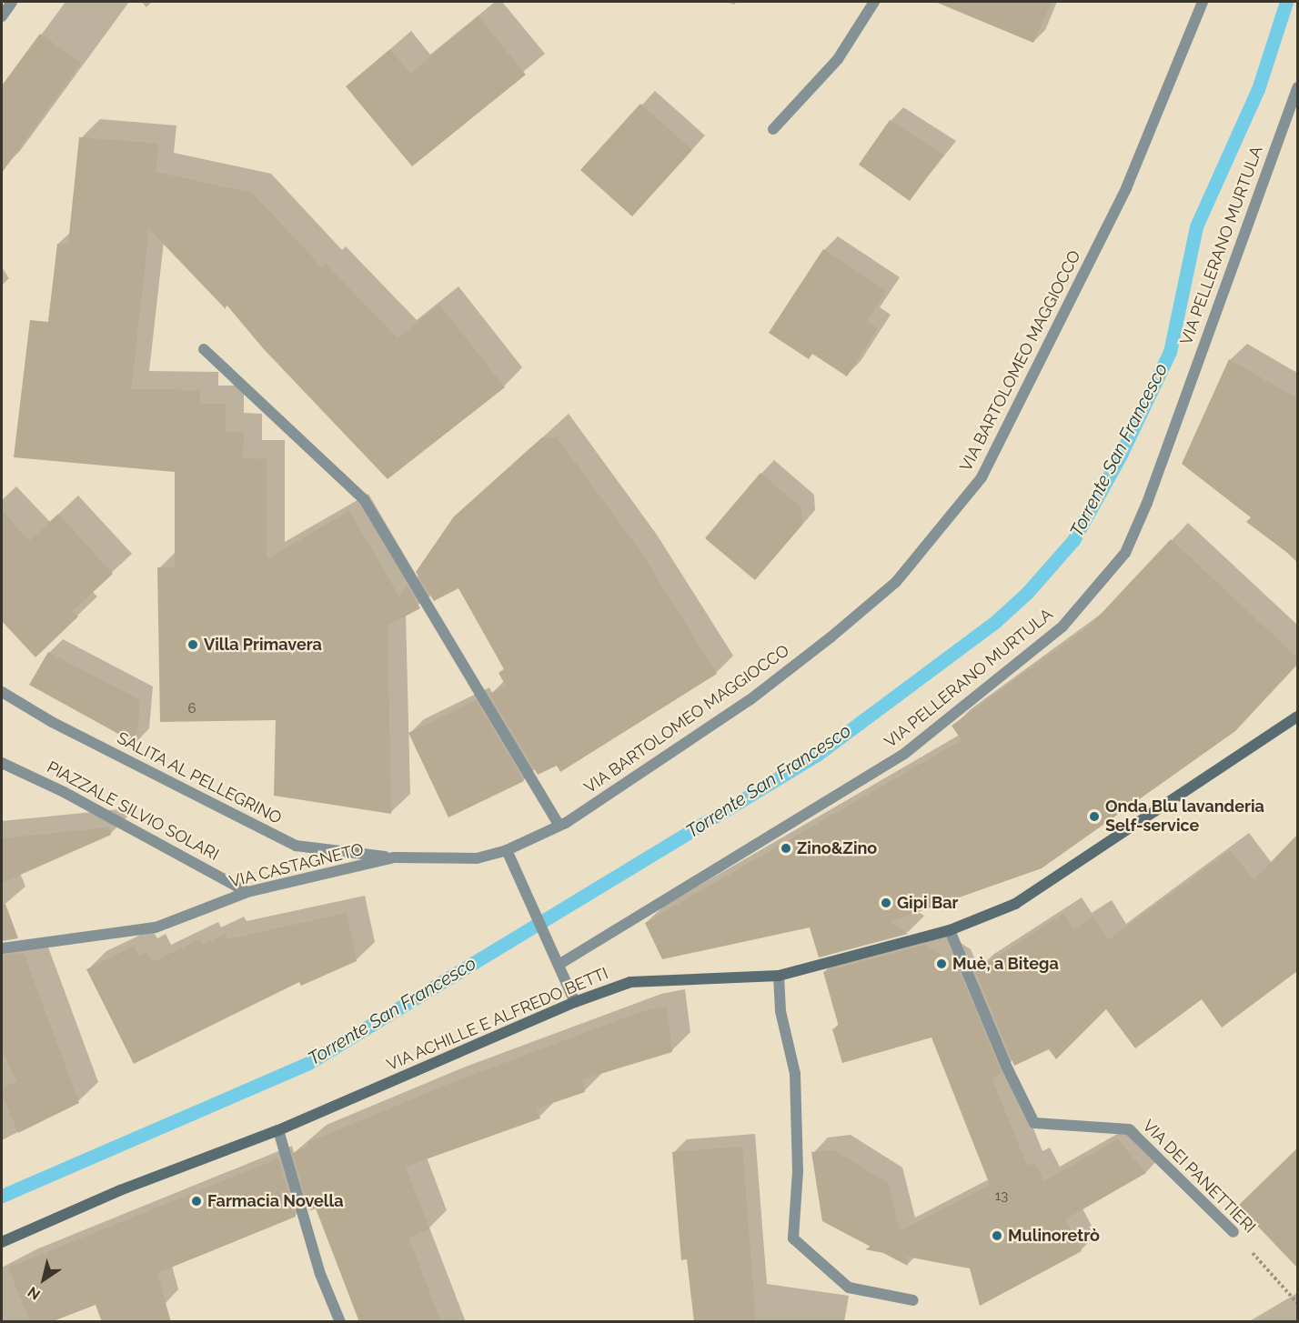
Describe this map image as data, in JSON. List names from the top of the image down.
{
  "streets": {
    "street": [
      "VIA PELLERANO MURTULA",
      "VIA BARTOLOMEO MAGGIOCCO",
      "SALITA AL PELLEGRINO",
      "PIAZZALE SILVIO SOLARI",
      "VIA CASTAGNETO",
      "VIA ACHILLE E ALFREDO BETTI",
      "VIA DEI PANETTIERI"
    ]
  },
  "crossings": [
    ["VIA BARTOLOMEO MAGGIOCCO", "VIA CASTAGNETO"],
    ["SALITA AL PELLEGRINO", "VIA CASTAGNETO"],
    ["PIAZZALE SILVIO SOLARI", "VIA CASTAGNETO"],
    ["VIA ACHILLE E ALFREDO BETTI", "VIA DEI PANETTIERI"]
  ],
  "water": ["Torrente San Francesco"],
  "places": [
    "Villa Primavera",
    "Onda Blu lavanderia Self-service",
    "Zino&Zino",
    "Gipi Bar",
    "Muè, a Bitega",
    "Farmacia Novella",
    "Mulinoretrò"
  ],
  "house_numbers": ["6", "13"],
  "north": "bottom left"
}
